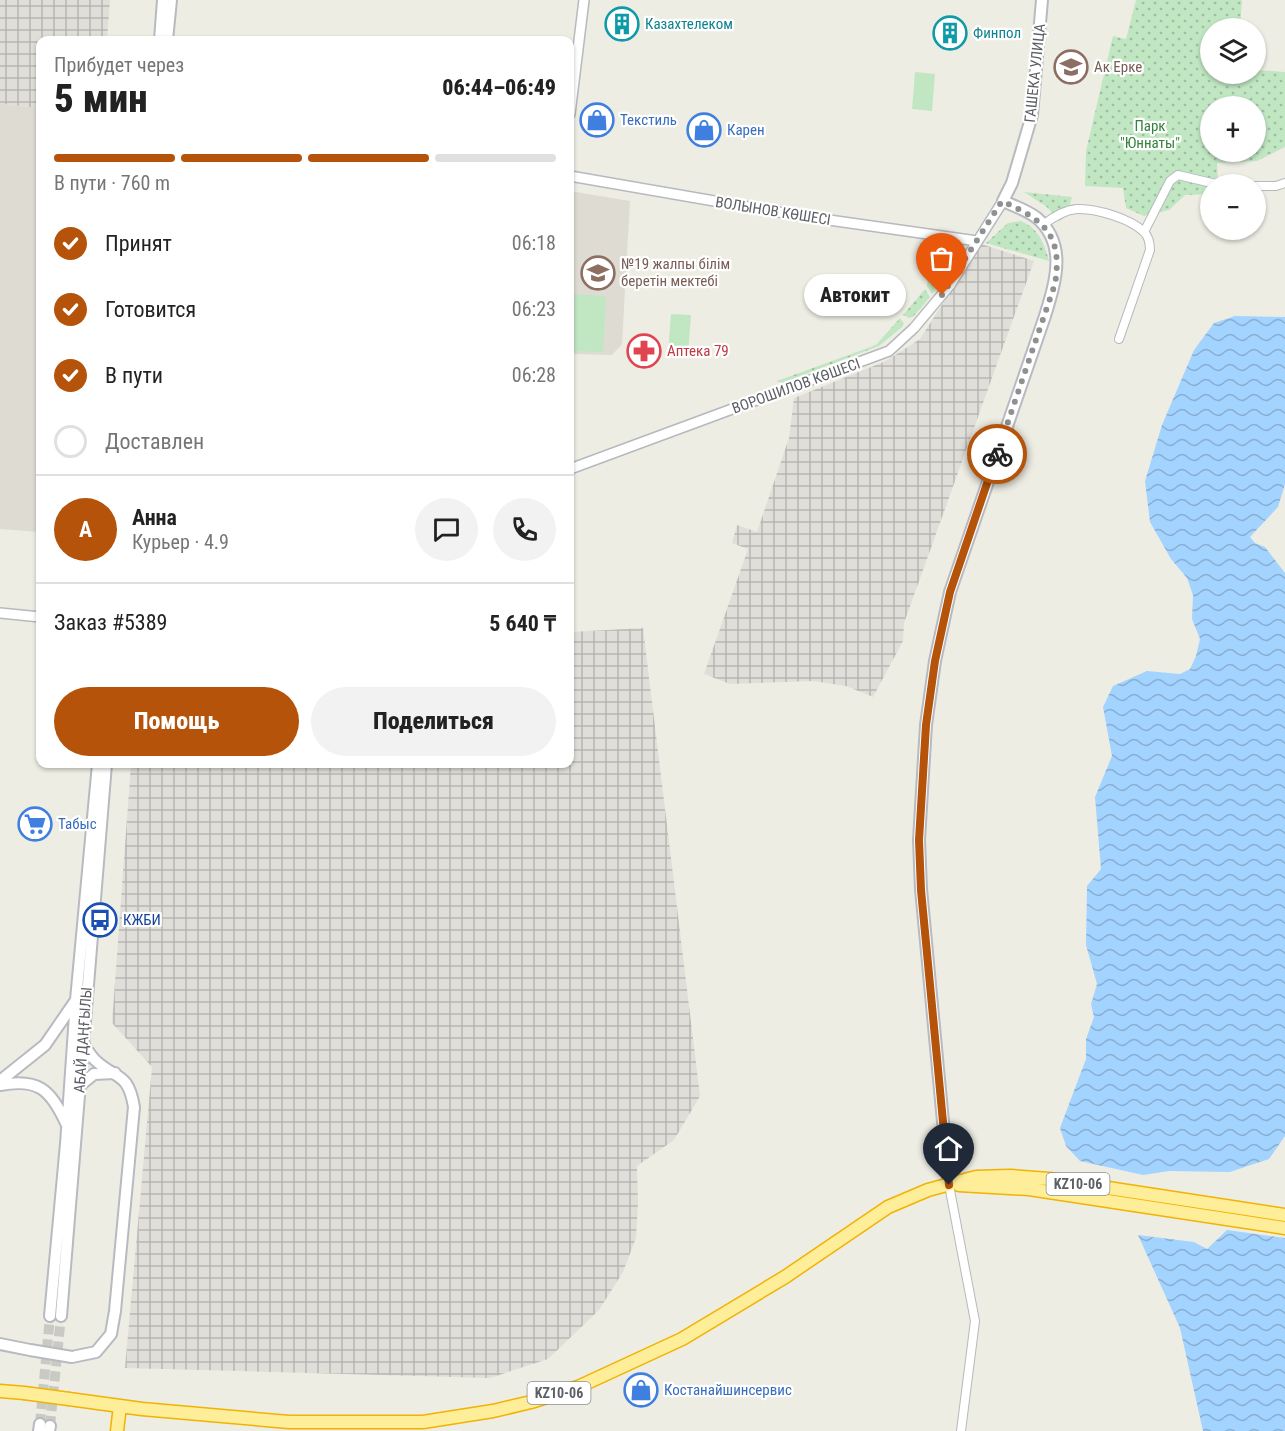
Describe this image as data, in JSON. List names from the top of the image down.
{
  "streets": {
    "highway": ["KZ10-06"],
    "main road": ["ГАШЕКА УЛИЦА", "АБАЙ ДАҢҒЫЛЫ"],
    "street": ["ВОЛЫНОВ КӨШЕСІ", "ВОРОШИЛОВ КӨШЕСІ"]
  },
  "crossings": [
    ["ГАШЕКА УЛИЦА", "ВОЛЫНОВ КӨШЕСІ"],
    ["ГАШЕКА УЛИЦА", "ВОРОШИЛОВ КӨШЕСІ"],
    ["ВОЛЫНОВ КӨШЕСІ", "ВОРОШИЛОВ КӨШЕСІ"]
  ],
  "parks": ["Парк \"Юннаты\""],
  "places": {
    "building": ["Казахтелеком", "Финпол"],
    "school or university": ["Ак Ерке", "№19 жалпы білім беретін мектебі"],
    "shop": ["Текстиль", "Карен", "Костанайшинсервис"],
    "other": ["Автокит"],
    "pharmacy": ["Аптека 79"],
    "supermarket": ["Табыс"],
    "bus stop": ["КЖБИ"]
  },
  "page": {
    "map_buttons": ["+", "−"],
    "heading": ["5 мин", "Прибудет через", "06:44–06:49"],
    "panel": [
      "Анна",
      "Курьер · 4.9",
      "Заказ #5389",
      "5 640 ₸"
    ],
    "bar": "В пути · 760 m",
    "list": [
      ["Принят", "06:18"],
      ["Готовится", "06:23"],
      ["В пути", "06:28"],
      "Доставлен"
    ],
    "bubble": "Автокит",
    "round": "А",
    "buttons": ["Помощь", "Поделиться"]
  }
}
